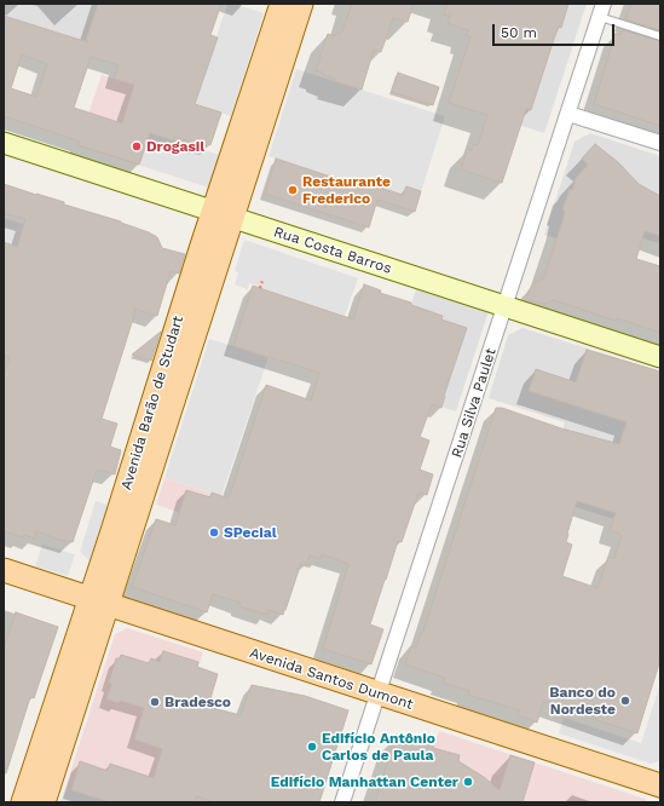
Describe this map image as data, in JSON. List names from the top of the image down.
{
  "streets": {
    "main road": ["Avenida Barão de Studart", "Avenida Santos Dumont"],
    "street": ["Rua Costa Barros", "Rua Silva Paulet"]
  },
  "crossings": [
    ["Rua Costa Barros", "Avenida Barão de Studart"],
    ["Rua Costa Barros", "Rua Silva Paulet"],
    ["Avenida Barão de Studart", "Avenida Santos Dumont"],
    ["Rua Silva Paulet", "Avenida Santos Dumont"]
  ],
  "places": [
    "Drogasil",
    "Restaurante Frederico",
    "SPecial",
    "Banco do Nordeste",
    "Bradesco",
    "Edifício Antônio Carlos de Paula",
    "Edifício Manhattan Center"
  ],
  "scale_bar": "50 m"
}
